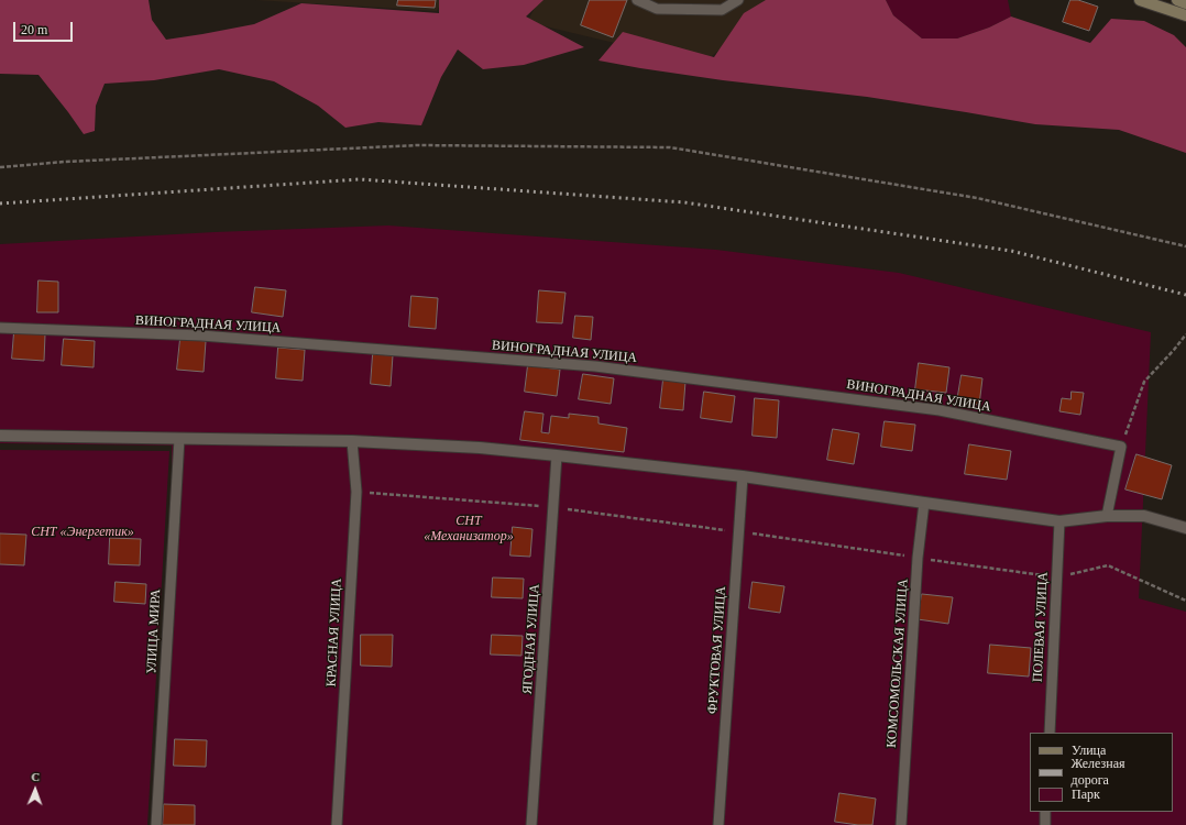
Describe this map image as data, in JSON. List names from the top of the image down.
{
  "streets": {
    "lane": [
      "ВИНОГРАДНАЯ УЛИЦА",
      "ПОЛЕВАЯ УЛИЦА",
      "УЛИЦА МИРА",
      "КРАСНАЯ УЛИЦА",
      "ЯГОДНАЯ УЛИЦА",
      "ФРУКТОВАЯ УЛИЦА",
      "КОМСОМОЛЬСКАЯ УЛИЦА"
    ]
  },
  "parks": ["СНТ «Механизатор»", "СНТ «Энергетик»"],
  "legend": ["Улица", "Железная дорога", "Парк"],
  "scale_bar": "20 m",
  "north": "top"
}
